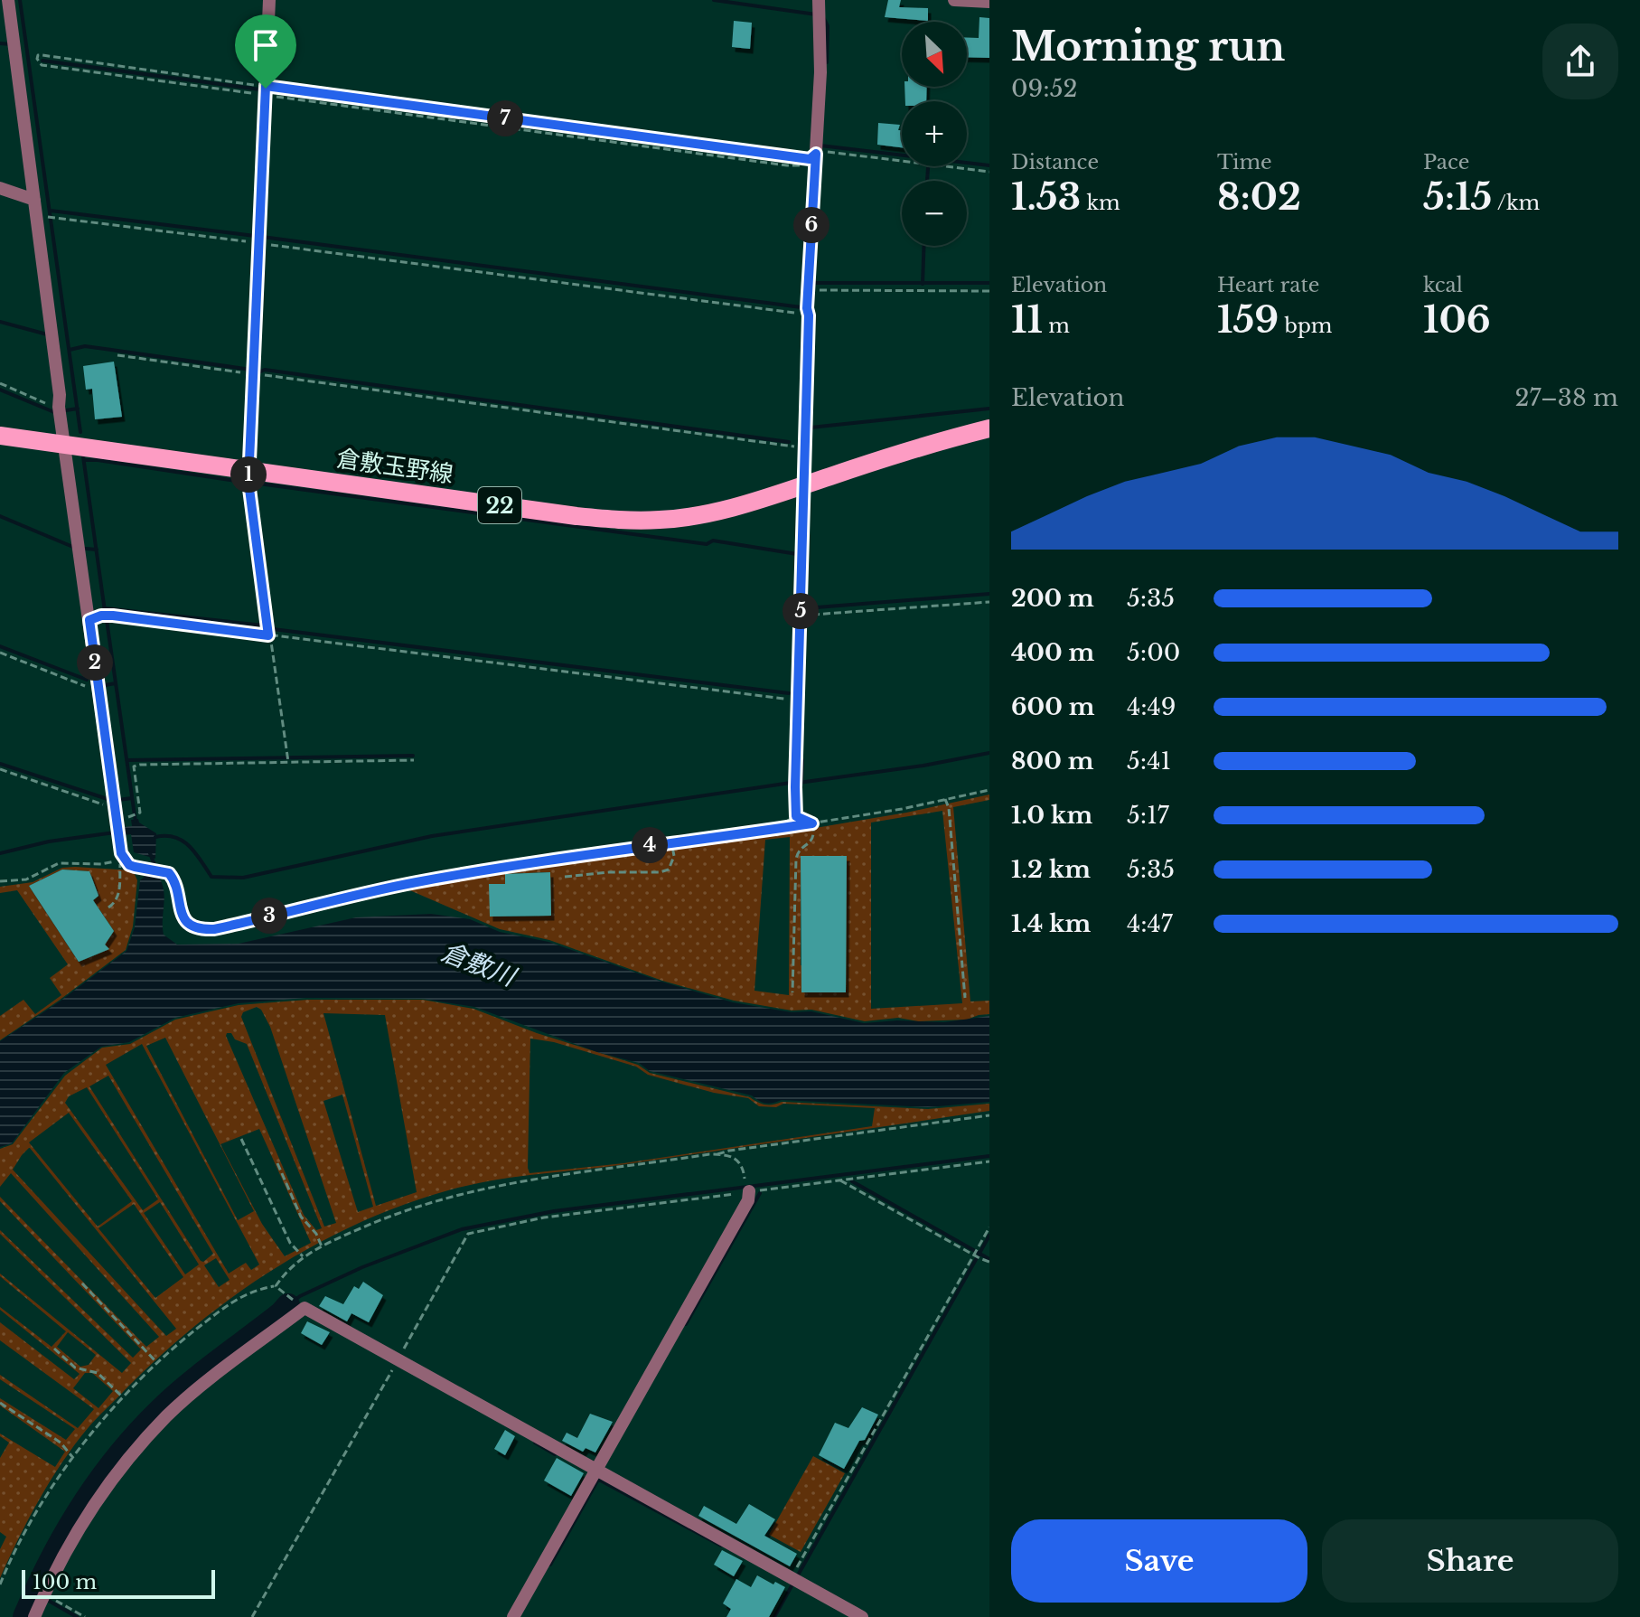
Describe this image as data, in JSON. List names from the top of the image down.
{
  "streets": {
    "main road": ["倉敷玉野線", "22"]
  },
  "water": ["倉敷川"],
  "scale_bar": "100 m",
  "north": "bottom right",
  "page": {
    "heading": ["Morning run", "09:52"],
    "map_buttons": ["+", "−"],
    "pins": [
      "7",
      "6",
      "1",
      "5",
      "2",
      "4",
      "3"
    ],
    "stats": [
      ["Distance", "1.53 km"],
      ["Time", "8:02"],
      ["Pace", "5:15 /km"],
      ["Elevation", "11 m"],
      ["Heart rate", "159 bpm"],
      ["kcal", "106"]
    ],
    "chart": ["Elevation", "27–38 m"],
    "list": [
      {
        "name": "200 m",
        "note": "5:35"
      },
      {
        "name": "400 m",
        "note": "5:00"
      },
      {
        "name": "600 m",
        "note": "4:49"
      },
      {
        "name": "800 m",
        "note": "5:41"
      },
      {
        "name": "1.0 km",
        "note": "5:17"
      },
      {
        "name": "1.2 km",
        "note": "5:35"
      },
      {
        "name": "1.4 km",
        "note": "4:47"
      }
    ],
    "buttons": ["Save", "Share"],
    "scale": "100 m"
  }
}
